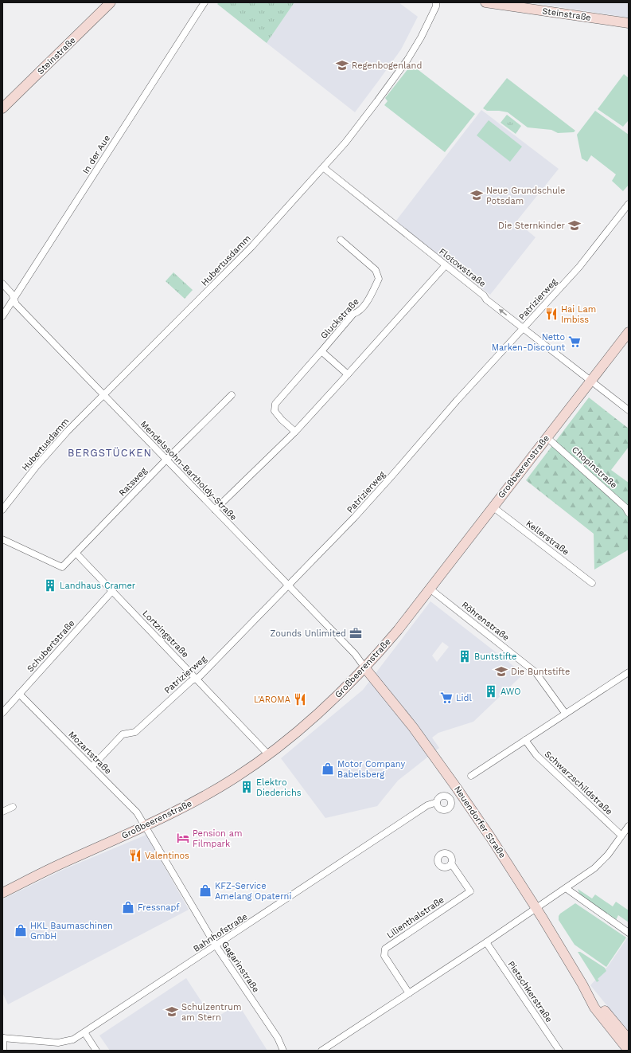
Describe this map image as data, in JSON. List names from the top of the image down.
{
  "streets": {
    "street": [
      "Steinstraße",
      "In der Aue",
      "Hubertusdamm",
      "Flotowstraße",
      "Patrizierweg",
      "Gluckstraße",
      "Großbeerenstraße",
      "Chopinstraße",
      "Mendelssohn-Bartholdy-Straße",
      "Ratsweg",
      "Kellerstraße",
      "Röhrenstraße",
      "Lortzingstraße",
      "Schubertstraße",
      "Mozartstraße",
      "Schwarzschildstraße",
      "Neuendorfer Straße",
      "Lilienthalstraße",
      "Bahnhofstraße",
      "Gagarinstraße",
      "Pietschkerstraße"
    ]
  },
  "crossings": [
    ["In der Aue", "Mendelssohn-Bartholdy-Straße"],
    ["Hubertusdamm", "Flotowstraße"],
    ["Hubertusdamm", "Mendelssohn-Bartholdy-Straße"],
    ["Flotowstraße", "Patrizierweg"],
    ["Flotowstraße", "Großbeerenstraße"],
    ["Patrizierweg", "Mendelssohn-Bartholdy-Straße"],
    ["Patrizierweg", "Lortzingstraße"],
    ["Patrizierweg", "Mozartstraße"],
    ["Großbeerenstraße", "Chopinstraße"],
    ["Großbeerenstraße", "Mendelssohn-Bartholdy-Straße"],
    ["Großbeerenstraße", "Kellerstraße"],
    ["Großbeerenstraße", "Röhrenstraße"],
    ["Großbeerenstraße", "Lortzingstraße"],
    ["Großbeerenstraße", "Mozartstraße"],
    ["Großbeerenstraße", "Neuendorfer Straße"],
    ["Großbeerenstraße", "Gagarinstraße"],
    ["Mendelssohn-Bartholdy-Straße", "Ratsweg"],
    ["Mendelssohn-Bartholdy-Straße", "Neuendorfer Straße"],
    ["Ratsweg", "Lortzingstraße"],
    ["Lortzingstraße", "Schubertstraße"],
    ["Schubertstraße", "Mozartstraße"],
    ["Mozartstraße", "Gagarinstraße"],
    ["Bahnhofstraße", "Gagarinstraße"]
  ],
  "districts": ["BERGSTÜCKEN"],
  "places": {
    "school or university": [
      "Regenbogenland",
      "Neue Grundschule Potsdam",
      "Die Sternkinder",
      "Die Buntstifte",
      "Schulzentrum am Stern"
    ],
    "restaurant": ["Hai Lam Imbiss", "L'AROMA", "Valentinos"],
    "supermarket": ["Netto Marken-Discount", "Lidl"],
    "building": [
      "Landhaus Cramer",
      "Buntstifte",
      "AWO",
      "Elektro Diederichs"
    ],
    "office": ["Zounds Unlimited"],
    "shop": [
      "Motor Company Babelsberg",
      "KFZ-Service Amelang Opaterni",
      "Fressnapf",
      "HKL Baumaschinen GmbH"
    ],
    "hotel": ["Pension am Filmpark"]
  }
}
